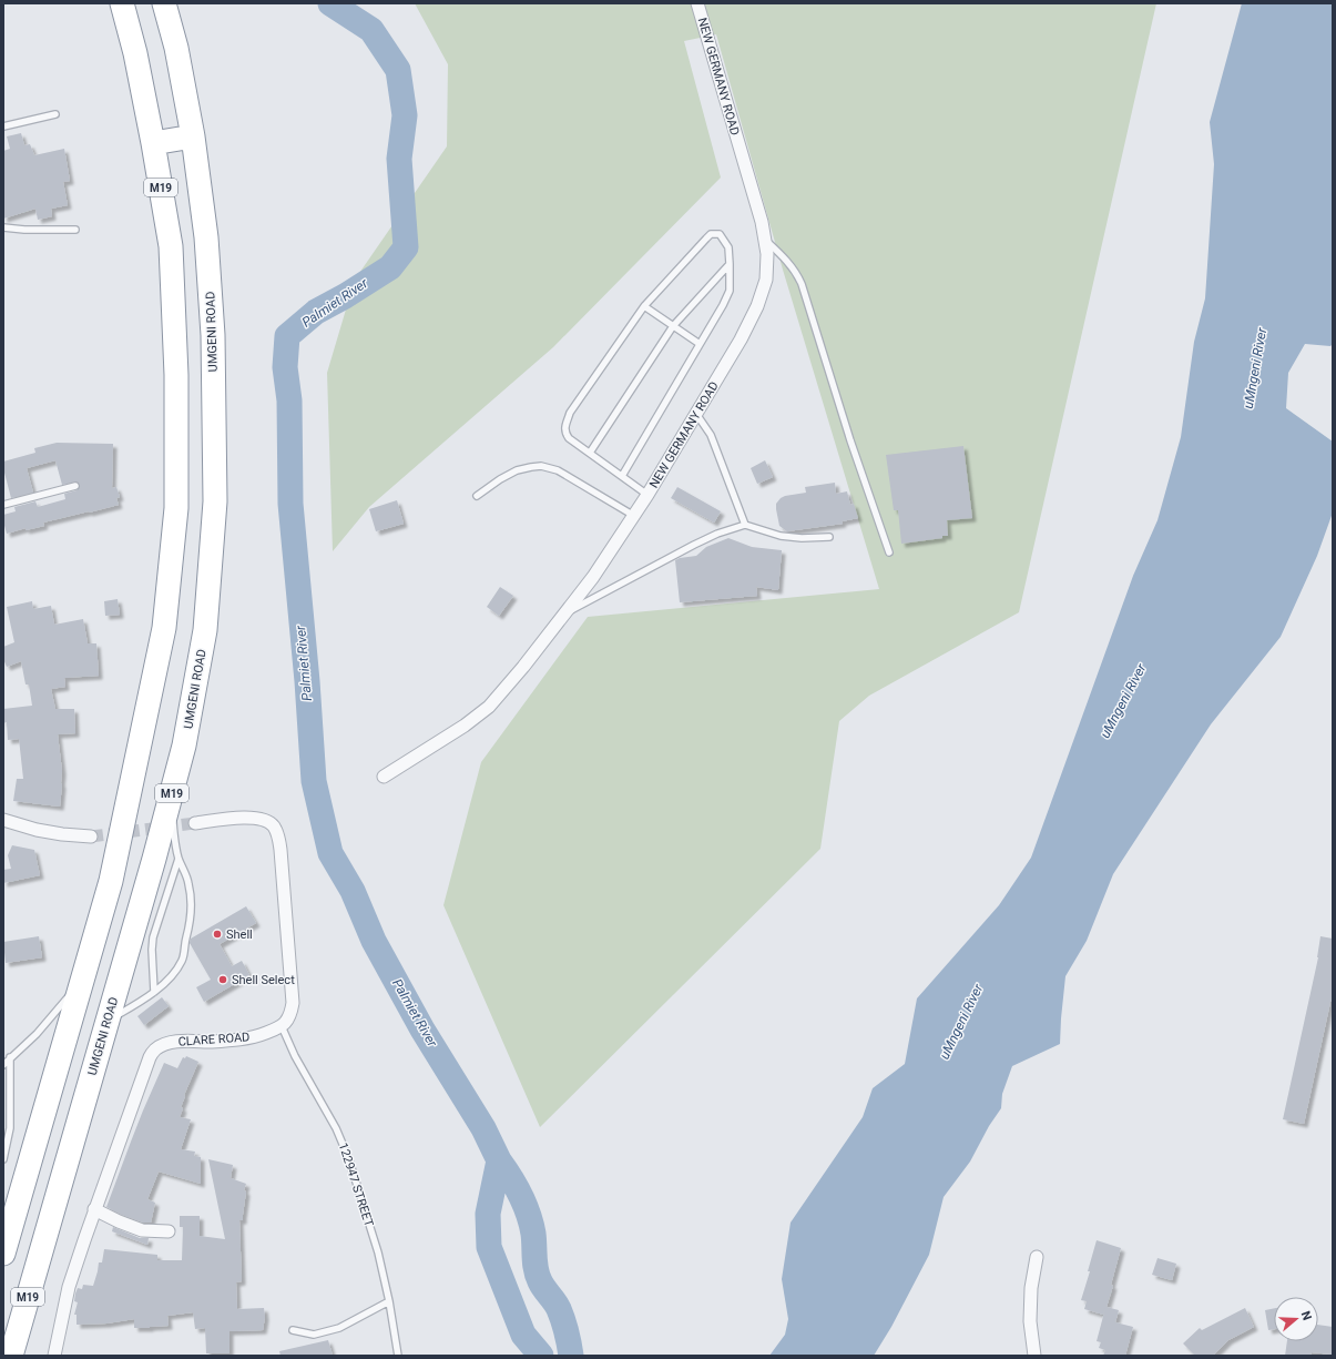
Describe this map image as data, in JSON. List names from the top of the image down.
{
  "streets": {
    "highway": ["M19", "UMGENI ROAD"],
    "street": ["NEW GERMANY ROAD", "CLARE ROAD"],
    "lane": ["122947 STREET"]
  },
  "crossings": [
    ["CLARE ROAD", "122947 STREET"]
  ],
  "water": ["Palmiet River", "uMngeni River"],
  "places": ["Shell", "Shell Select"],
  "north": "right"
}
